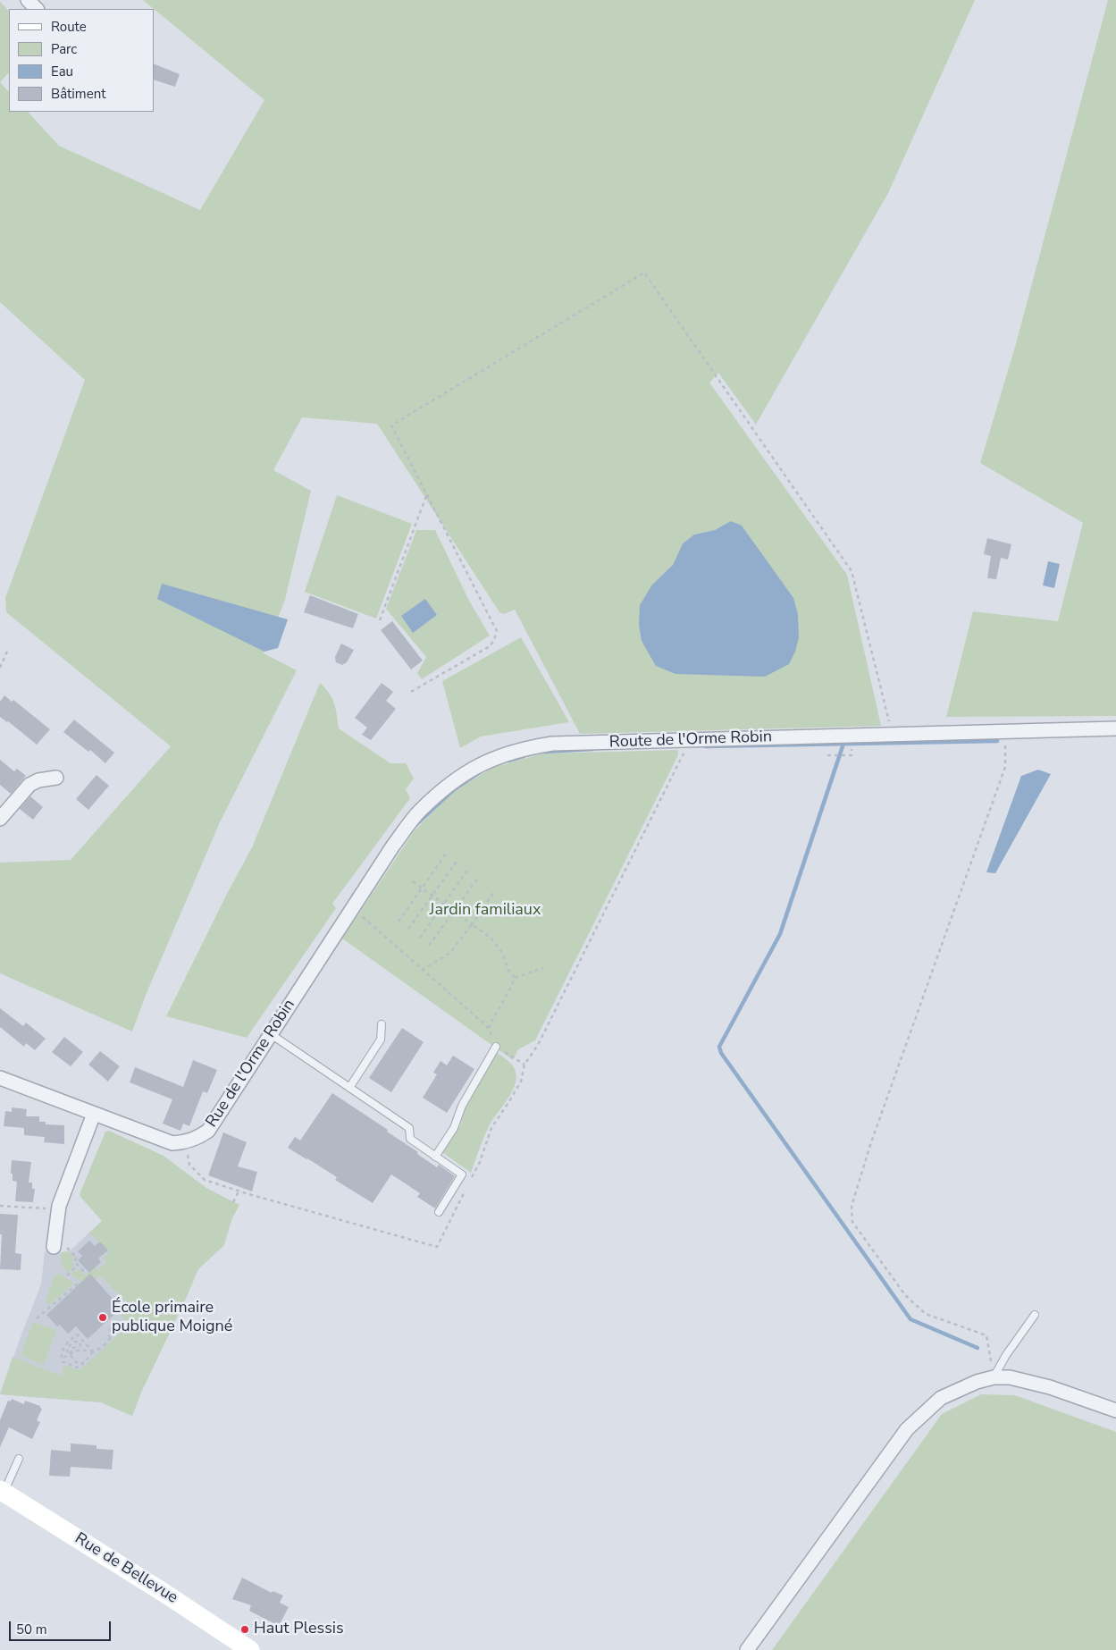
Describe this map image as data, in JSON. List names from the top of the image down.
{
  "streets": {
    "street": ["Route de l'Orme Robin", "Rue de l'Orme Robin", "Rue de Bellevue"]
  },
  "crossings": [
    ["Route de l'Orme Robin", "Rue de l'Orme Robin"]
  ],
  "parks": ["Jardin familiaux"],
  "places": ["École primaire publique Moigné", "Haut Plessis"],
  "legend": [
    "Route",
    "Parc",
    "Eau",
    "Bâtiment"
  ],
  "scale_bar": "50 m"
}
